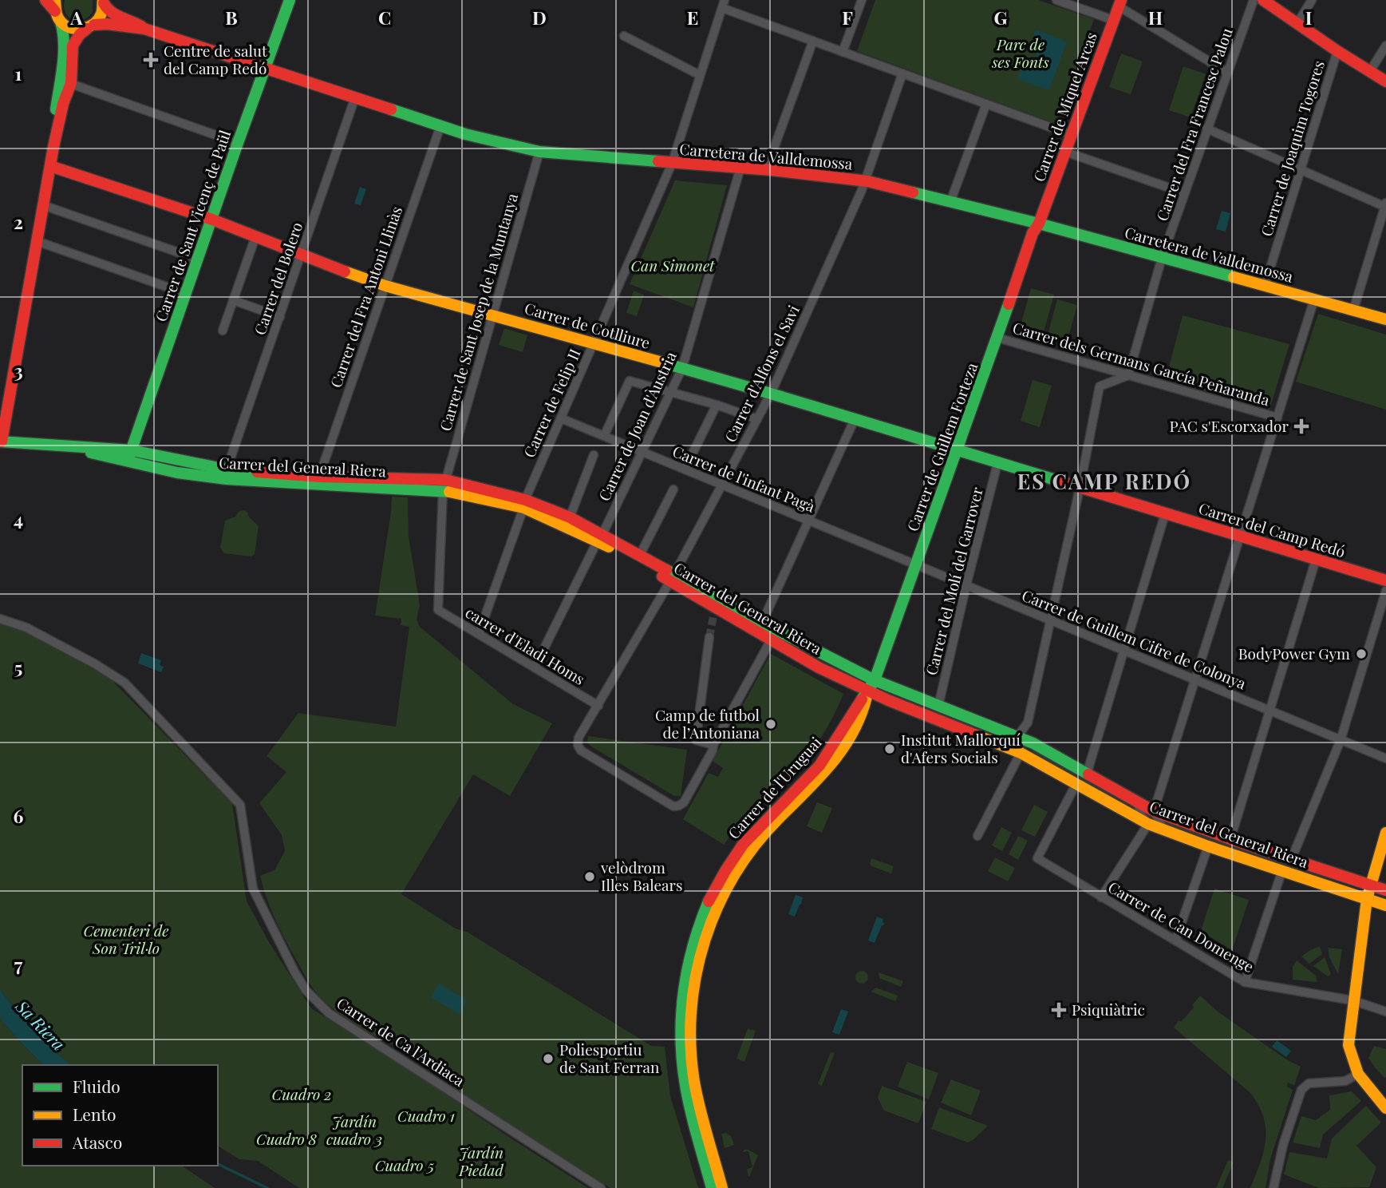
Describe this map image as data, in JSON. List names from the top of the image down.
{
  "streets": {
    "street": [
      "Carrer de Miquel Arcas",
      "Carrer del Fra Francesc Palou",
      "Carrer de Joaquim Togores",
      "Carretera de Valldemossa",
      "Carrer de Sant Vicenç de Paül",
      "Carrer del Bolero",
      "Carrer del Fra Antoni Llinàs",
      "Carrer de Sant Josep de la Muntanya",
      "Carrer de Cotlliure",
      "Carrer dels Germans García Peñaranda",
      "Carrer d'Alfons el Savi",
      "Carrer de Felip II",
      "Carrer de Joan d'Àustria",
      "Carrer de Guillem Forteza",
      "Carrer del General Riera",
      "Carrer de l'infant Pagà",
      "Carrer del Camp Redó",
      "Carrer del Molí del Garrover",
      "Carrer de Guillem Cifre de Colonya",
      "carrer d'Eladi Homs",
      "Carrer de l'Uruguai",
      "Carrer de Can Domenge",
      "Carrer de Ca l'Ardiaca"
    ]
  },
  "crossings": [
    ["Carrer de Miquel Arcas", "Carretera de Valldemossa"],
    ["Carrer de Miquel Arcas", "Carrer de Guillem Forteza"],
    ["Carrer del Fra Francesc Palou", "Carretera de Valldemossa"],
    ["Carrer del Fra Francesc Palou", "Carrer dels Germans García Peñaranda"],
    ["Carrer de Joaquim Togores", "Carretera de Valldemossa"],
    ["Carretera de Valldemossa", "Carrer de Sant Vicenç de Paül"],
    ["Carretera de Valldemossa", "Carrer del Bolero"],
    ["Carretera de Valldemossa", "Carrer del Fra Antoni Llinàs"],
    ["Carretera de Valldemossa", "Carrer de Sant Josep de la Muntanya"],
    ["Carretera de Valldemossa", "Carrer d'Alfons el Savi"],
    ["Carretera de Valldemossa", "Carrer de Felip II"],
    ["Carretera de Valldemossa", "Carrer de Joan d'Àustria"],
    ["Carretera de Valldemossa", "Carrer de Guillem Forteza"],
    ["Carrer de Sant Vicenç de Paül", "Carrer de Cotlliure"],
    ["Carrer de Sant Vicenç de Paül", "Carrer del General Riera"],
    ["Carrer del Bolero", "Carrer de Cotlliure"],
    ["Carrer del Bolero", "Carrer del General Riera"],
    ["Carrer del Fra Antoni Llinàs", "Carrer de Cotlliure"],
    ["Carrer del Fra Antoni Llinàs", "Carrer del General Riera"],
    ["Carrer de Sant Josep de la Muntanya", "Carrer de Cotlliure"],
    ["Carrer de Sant Josep de la Muntanya", "Carrer del General Riera"],
    ["Carrer de Sant Josep de la Muntanya", "carrer d'Eladi Homs"],
    ["Carrer de Cotlliure", "Carrer d'Alfons el Savi"],
    ["Carrer de Cotlliure", "Carrer de Felip II"],
    ["Carrer de Cotlliure", "Carrer de Joan d'Àustria"],
    ["Carrer de Cotlliure", "Carrer de Guillem Forteza"],
    ["Carrer de Cotlliure", "Carrer del Camp Redó"],
    ["Carrer dels Germans García Peñaranda", "Carrer de Guillem Forteza"],
    ["Carrer d'Alfons el Savi", "Carrer del General Riera"],
    ["Carrer d'Alfons el Savi", "Carrer de l'infant Pagà"],
    ["Carrer d'Alfons el Savi", "carrer d'Eladi Homs"],
    ["Carrer de Felip II", "Carrer del General Riera"],
    ["Carrer de Felip II", "Carrer de l'infant Pagà"],
    ["Carrer de Felip II", "carrer d'Eladi Homs"],
    ["Carrer de Joan d'Àustria", "Carrer del General Riera"],
    ["Carrer de Joan d'Àustria", "Carrer de l'infant Pagà"],
    ["Carrer de Joan d'Àustria", "carrer d'Eladi Homs"],
    ["Carrer de Guillem Forteza", "Carrer del General Riera"],
    ["Carrer de Guillem Forteza", "Carrer de l'infant Pagà"],
    ["Carrer de Guillem Forteza", "Carrer del Camp Redó"],
    ["Carrer de Guillem Forteza", "Carrer de Guillem Cifre de Colonya"],
    ["Carrer de Guillem Forteza", "Carrer de l'Uruguai"],
    ["Carrer del General Riera", "Carrer del Molí del Garrover"],
    ["Carrer del General Riera", "Carrer de l'Uruguai"],
    ["Carrer del General Riera", "Carrer de Can Domenge"],
    ["Carrer de l'infant Pagà", "Carrer de Guillem Cifre de Colonya"],
    ["Carrer del Camp Redó", "Carrer del Molí del Garrover"],
    ["Carrer del Molí del Garrover", "Carrer de Guillem Cifre de Colonya"]
  ],
  "districts": ["ES CAMP REDÓ"],
  "water": ["Sa Riera"],
  "parks": [
    "Parc de ses Fonts",
    "Can Simonet",
    "Cementeri de Son Tril·lo",
    "Cuadro 2",
    "Cuadro 1",
    "Jardín cuadro 3",
    "Cuadro 8",
    "Jardín Piedad",
    "Cuadro 5"
  ],
  "places": {
    "health": ["Centre de salut del Camp Redó", "PAC s'Escorxador", "Psiquiàtric"],
    "other": [
      "BodyPower Gym",
      "Camp de futbol de l’Antoniana",
      "Institut Mallorquí d'Afers Socials",
      "velòdrom Illes Balears",
      "Poliesportiu de Sant Ferran"
    ]
  },
  "legend": ["Fluido", "Lento", "Atasco"],
  "grid": {
    "columns": [
      "A",
      "B",
      "C",
      "D",
      "E",
      "F",
      "G",
      "H",
      "I"
    ],
    "rows": [
      "1",
      "2",
      "3",
      "4",
      "5",
      "6",
      "7"
    ]
  }
}
